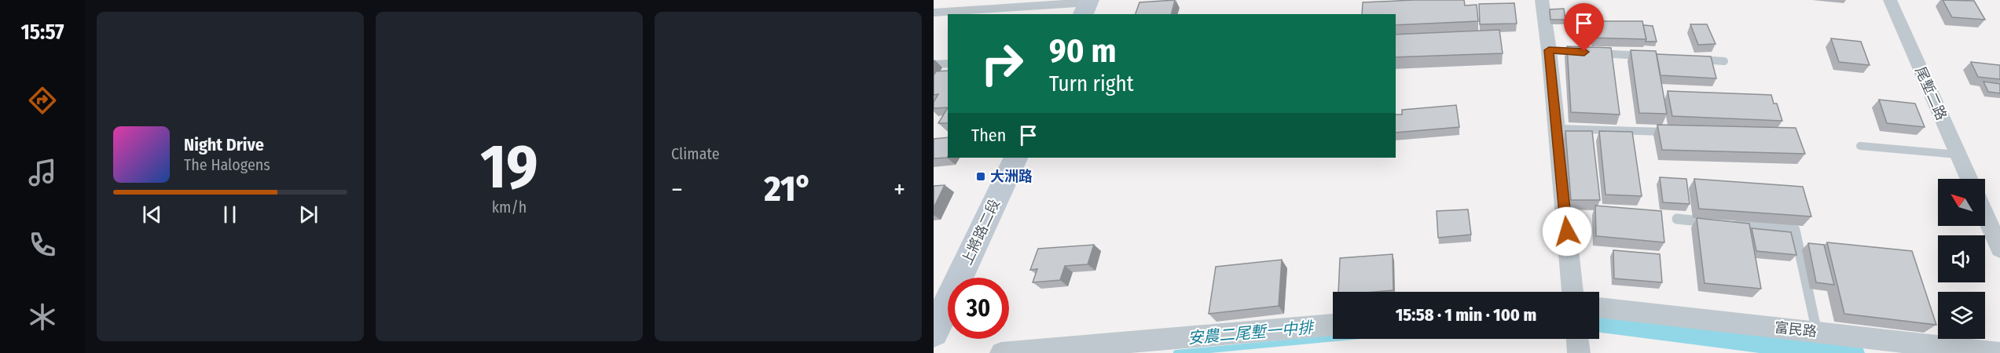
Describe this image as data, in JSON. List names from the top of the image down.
{
  "streets": {
    "main road": ["上將路二段"],
    "street": ["尾塹二路", "富民路"]
  },
  "water": ["安農二尾塹一中排"],
  "places": {
    "transit": ["大洲路"]
  },
  "north": "top left",
  "page": {
    "tabs": "15:57",
    "tile": [
      ["19", "km/h"],
      "Climate"
    ],
    "turn": ["90 m", "Turn right"],
    "then": "Then",
    "song": ["Night Drive", "The Halogens"],
    "heat": ["−", "21°", "+"],
    "limit": "30",
    "trip": "15:58 · 1 min · 100 m"
  }
}
